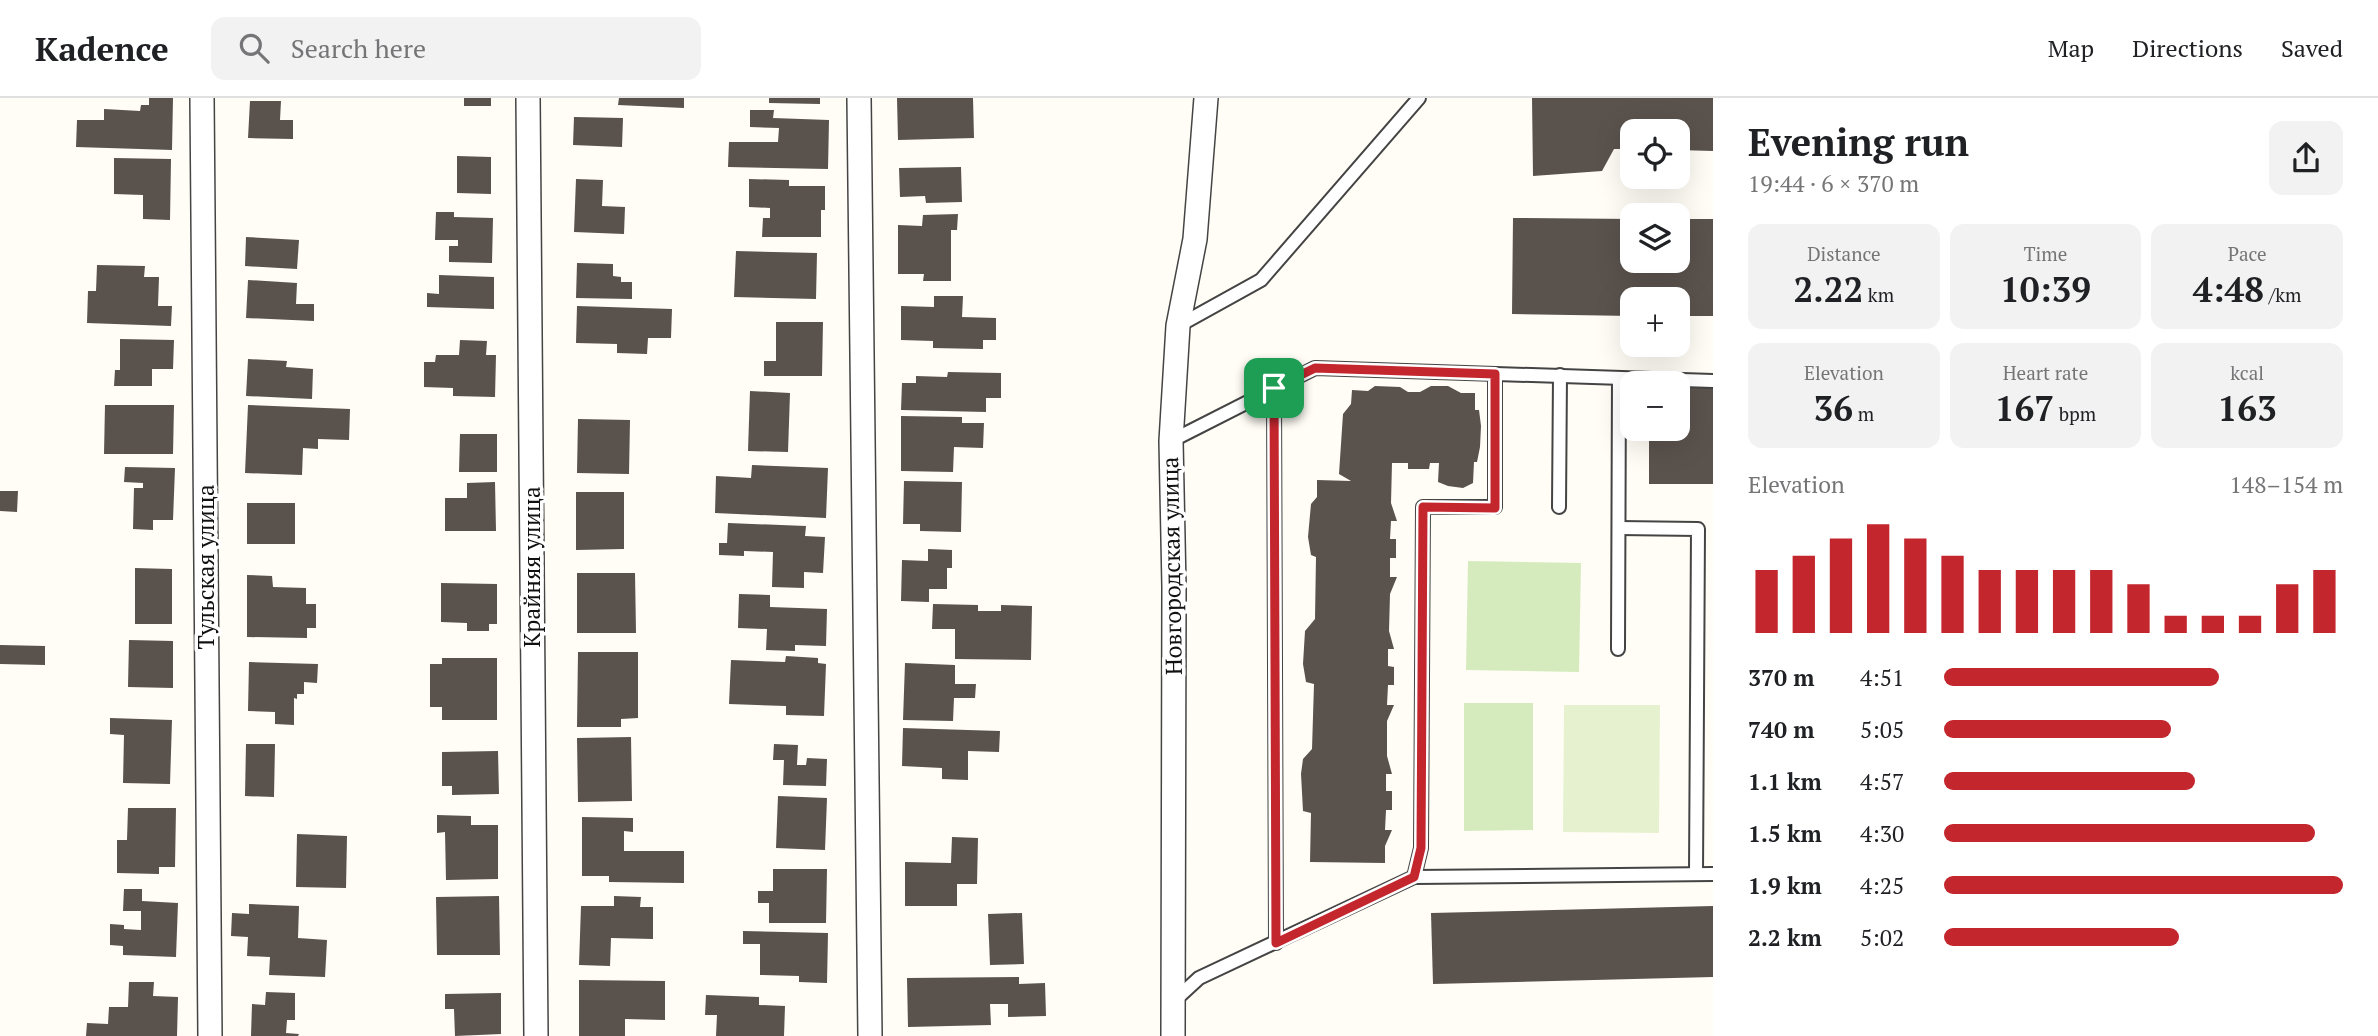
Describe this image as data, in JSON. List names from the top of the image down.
{
  "streets": {
    "street": ["Новгородская улица", "Тульская улица", "Крайняя улица"]
  },
  "page": {
    "header": "Kadence",
    "search": "Search here",
    "nav": ["Map", "Directions", "Saved"],
    "heading": ["Evening run", "19:44 · 6 × 370 m"],
    "map_buttons": ["+", "−"],
    "stats": [
      ["Distance", "2.22 km"],
      ["Time", "10:39"],
      ["Pace", "4:48 /km"],
      ["Elevation", "36 m"],
      ["Heart rate", "167 bpm"],
      ["kcal", "163"]
    ],
    "chart": ["Elevation", "148–154 m"],
    "list": [
      {
        "name": "370 m",
        "note": "4:51"
      },
      {
        "name": "740 m",
        "note": "5:05"
      },
      {
        "name": "1.1 km",
        "note": "4:57"
      },
      {
        "name": "1.5 km",
        "note": "4:30"
      },
      {
        "name": "1.9 km",
        "note": "4:25"
      },
      {
        "name": "2.2 km",
        "note": "5:02"
      }
    ]
  }
}
